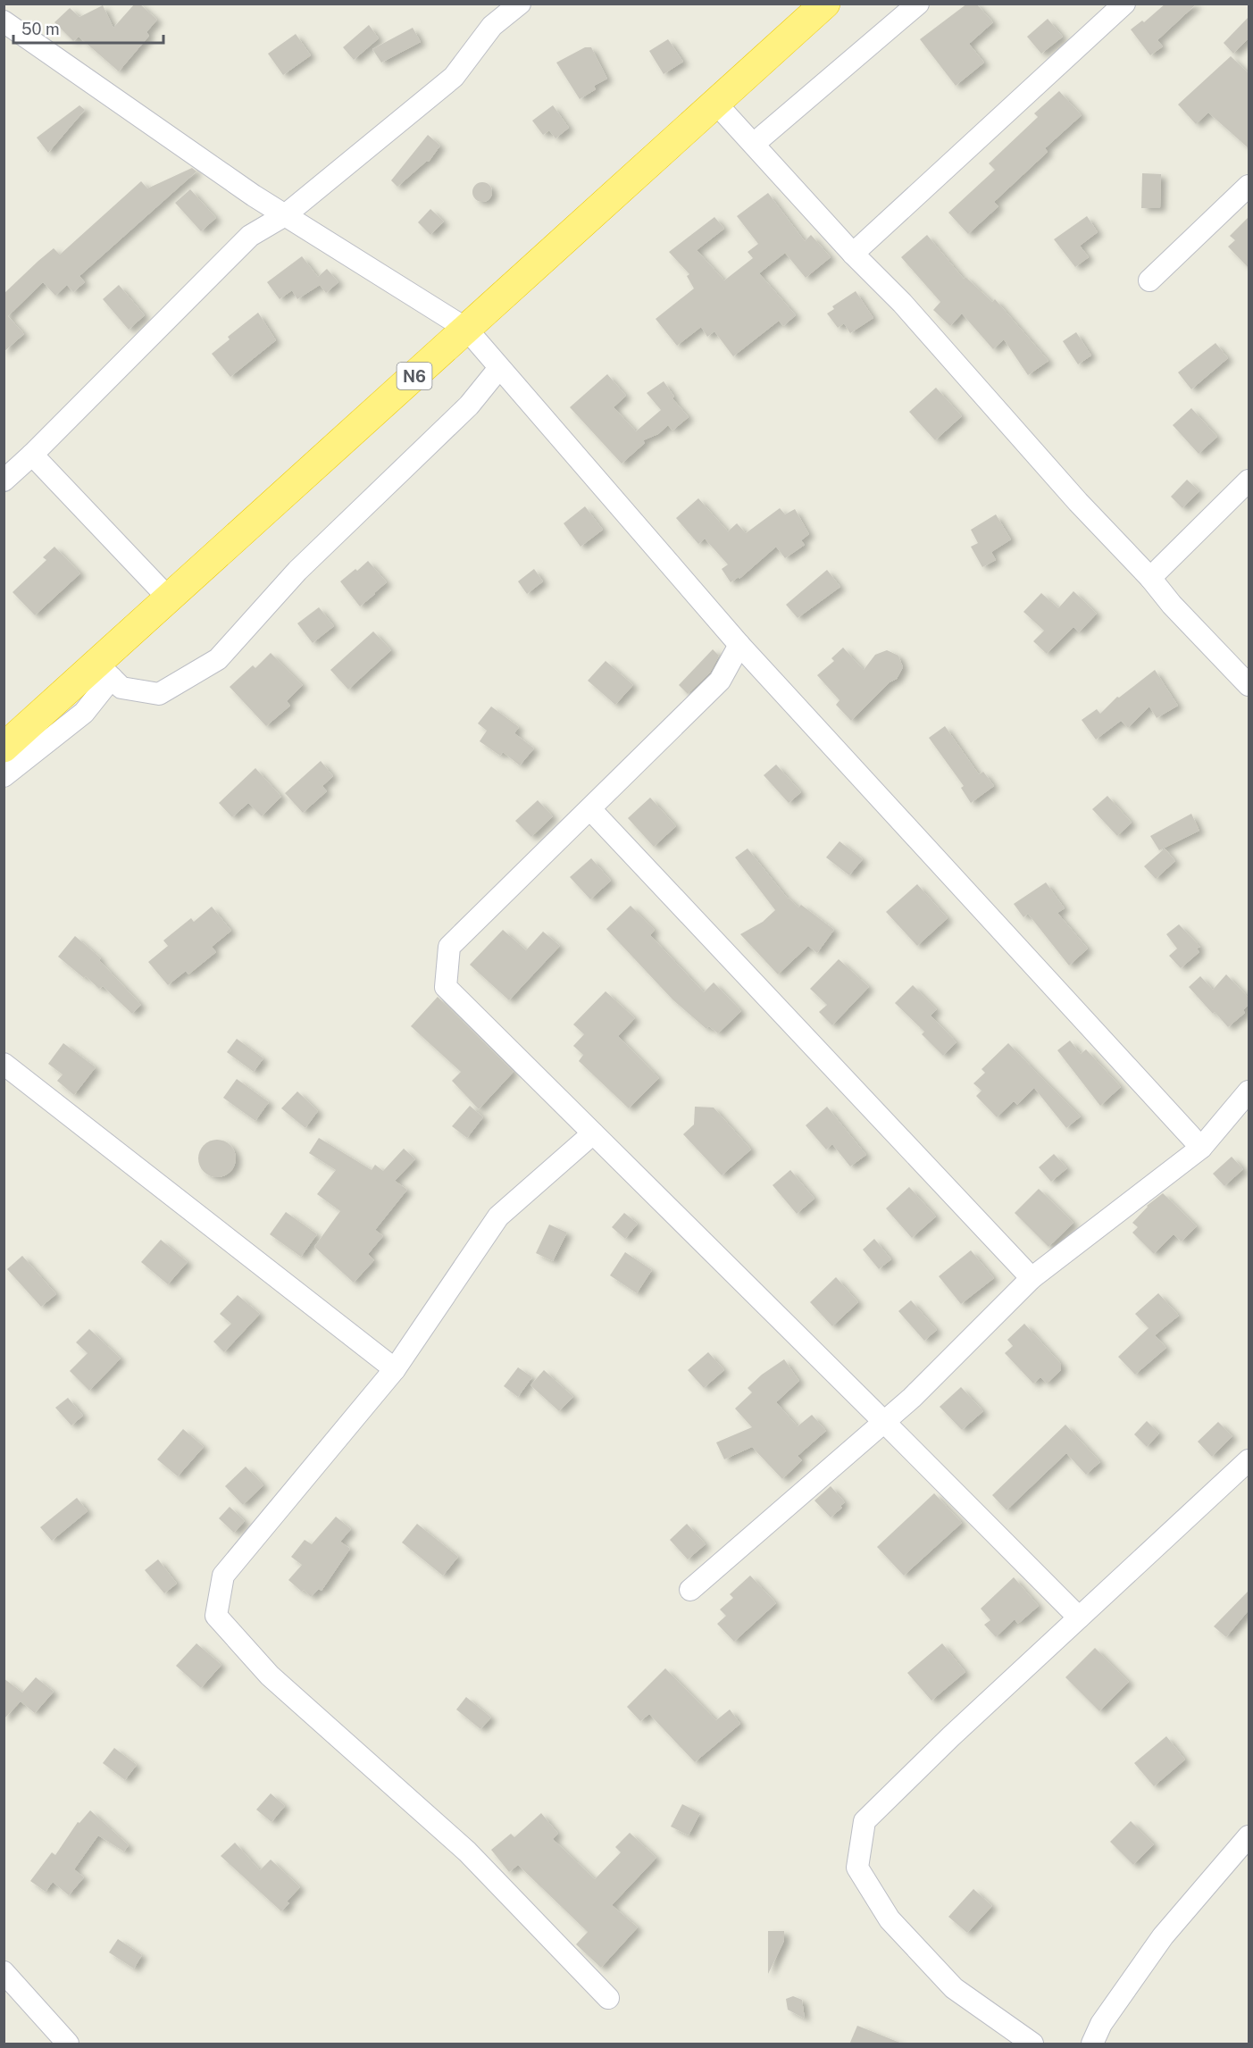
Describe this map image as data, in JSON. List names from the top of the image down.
{
  "streets": {
    "highway": ["N6"]
  },
  "scale_bar": "50 m"
}
